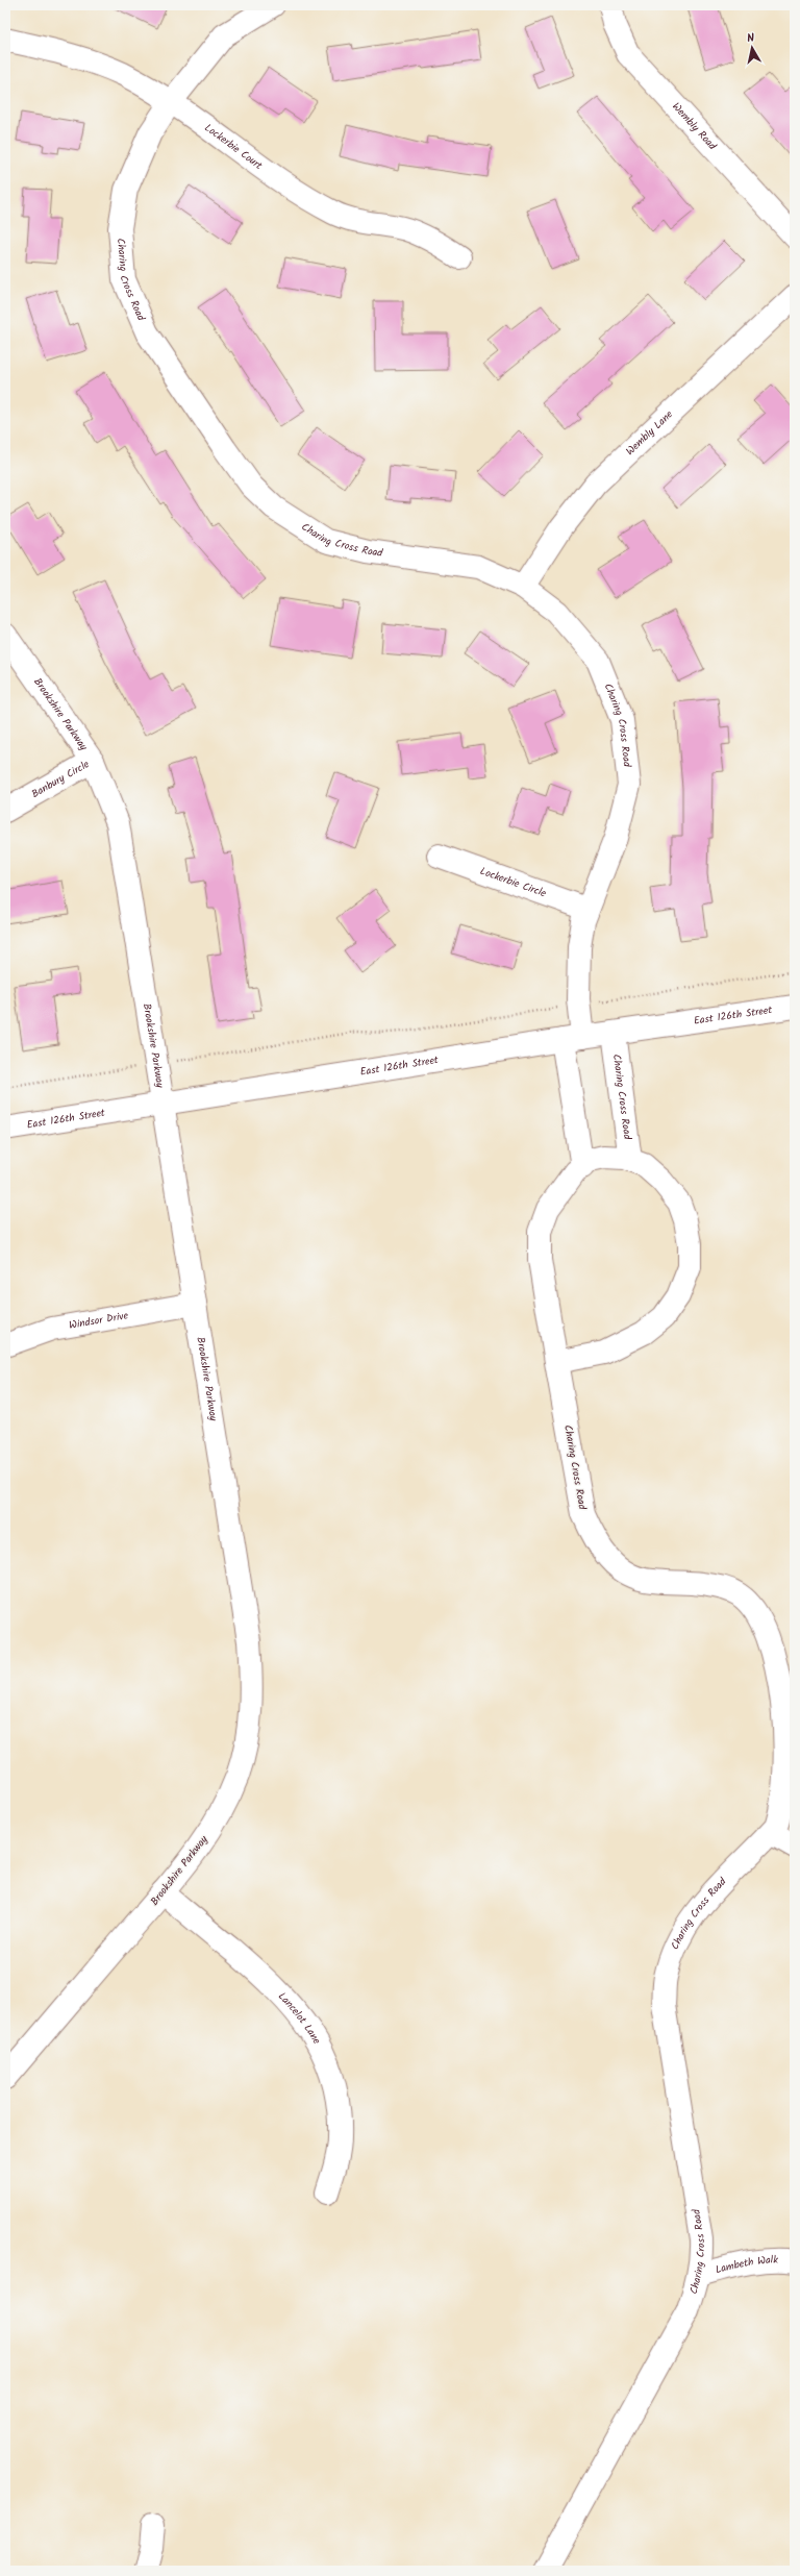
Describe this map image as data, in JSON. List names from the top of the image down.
{
  "streets": {
    "street": [
      "Wembly Road",
      "Lockerbie Court",
      "Charing Cross Road",
      "Wembly Lane",
      "Brookshire Parkway",
      "Banbury Circle",
      "Lockerbie Circle",
      "East 126th Street",
      "Windsor Drive",
      "Lancelot Lane",
      "Lambeth Walk"
    ]
  },
  "crossings": [
    ["Lockerbie Court", "Charing Cross Road"],
    ["Charing Cross Road", "Wembly Lane"],
    ["Charing Cross Road", "Lockerbie Circle"],
    ["Charing Cross Road", "East 126th Street"],
    ["Charing Cross Road", "Lambeth Walk"],
    ["Brookshire Parkway", "Banbury Circle"],
    ["Brookshire Parkway", "East 126th Street"],
    ["Brookshire Parkway", "Windsor Drive"],
    ["Brookshire Parkway", "Lancelot Lane"]
  ],
  "north": "top"
}
